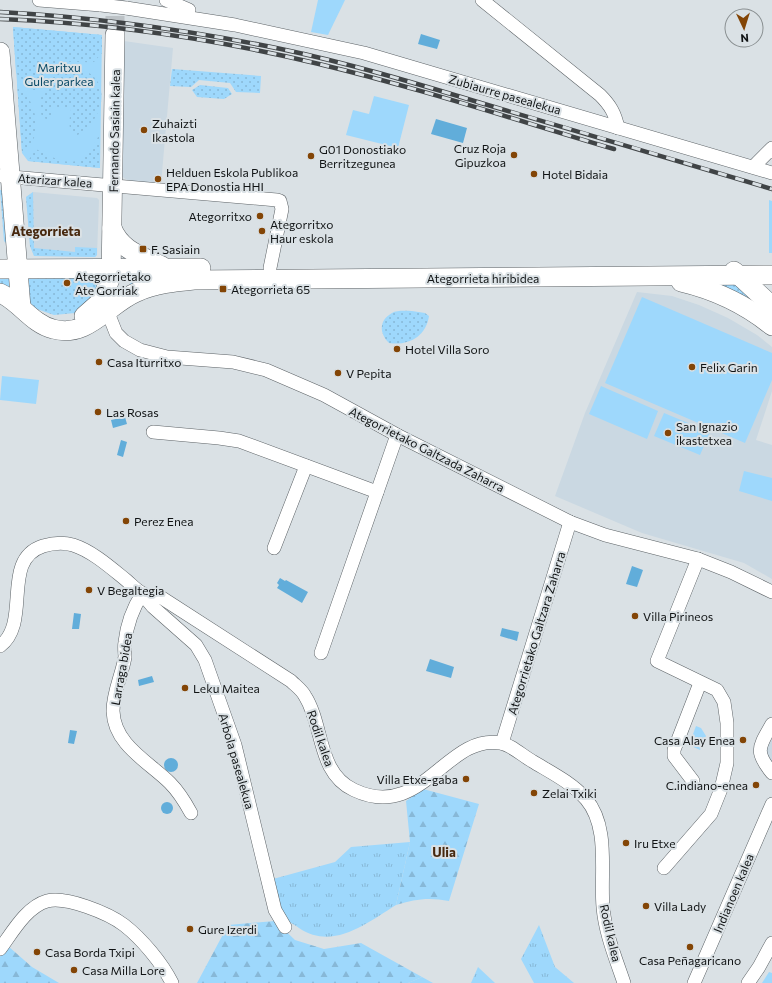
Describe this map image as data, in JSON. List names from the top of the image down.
{
  "streets": {
    "main road": ["Fernando Sasiain kalea", "Ategorrieta hiribidea"],
    "street": [
      "Zubiaurre pasealekua",
      "Atarizar kalea",
      "Ategorrietako Galtzada Zaharra",
      "Ategorrietako Galtzara Zaharra",
      "Larraga bidea",
      "Rodil kalea",
      "Arbola pasealekua",
      "Indianoen kalea"
    ]
  },
  "crossings": [
    ["Fernando Sasiain kalea", "Atarizar kalea"],
    ["Fernando Sasiain kalea", "Ategorrieta hiribidea"],
    ["Fernando Sasiain kalea", "Ategorrietako Galtzada Zaharra"],
    ["Atarizar kalea", "Ategorrieta hiribidea"],
    ["Ategorrieta hiribidea", "Ategorrietako Galtzada Zaharra"],
    ["Ategorrietako Galtzada Zaharra", "Ategorrietako Galtzara Zaharra"],
    ["Ategorrietako Galtzara Zaharra", "Rodil kalea"],
    ["Larraga bidea", "Rodil kalea"],
    ["Larraga bidea", "Arbola pasealekua"],
    ["Rodil kalea", "Arbola pasealekua"]
  ],
  "districts": ["Ategorrieta", "Ulia"],
  "parks": ["Maritxu Guler parkea"],
  "places": {
    "other": [
      "Zuhaizti Ikastola",
      "Cruz Roja Gipuzkoa",
      "G01 Donostiako Berritzegunea",
      "Hotel Bidaia",
      "Helduen Eskola Publikoa EPA Donostia HHI",
      "Ategorritxo",
      "Ategorritxo Haur eskola",
      "Ategorrietako Ate Gorriak",
      "Hotel Villa Soro",
      "Casa Iturritxo",
      "Felix Garin",
      "V Pepita",
      "Las Rosas",
      "San Ignazio ikastetxea",
      "Perez Enea",
      "V Begaltegia",
      "Villa Pirineos",
      "Leku Maitea",
      "Casa Alay Enea",
      "Villa Etxe-gaba",
      "C.indiano-enea",
      "Zelai Txiki",
      "Iru Etxe",
      "Villa Lady",
      "Gure Izerdi",
      "Casa Peñagaricano",
      "Casa Borda Txipi",
      "Casa Milla Lore"
    ],
    "transit": ["F. Sasiain", "Ategorrieta 65"]
  },
  "north": "bottom"
}
